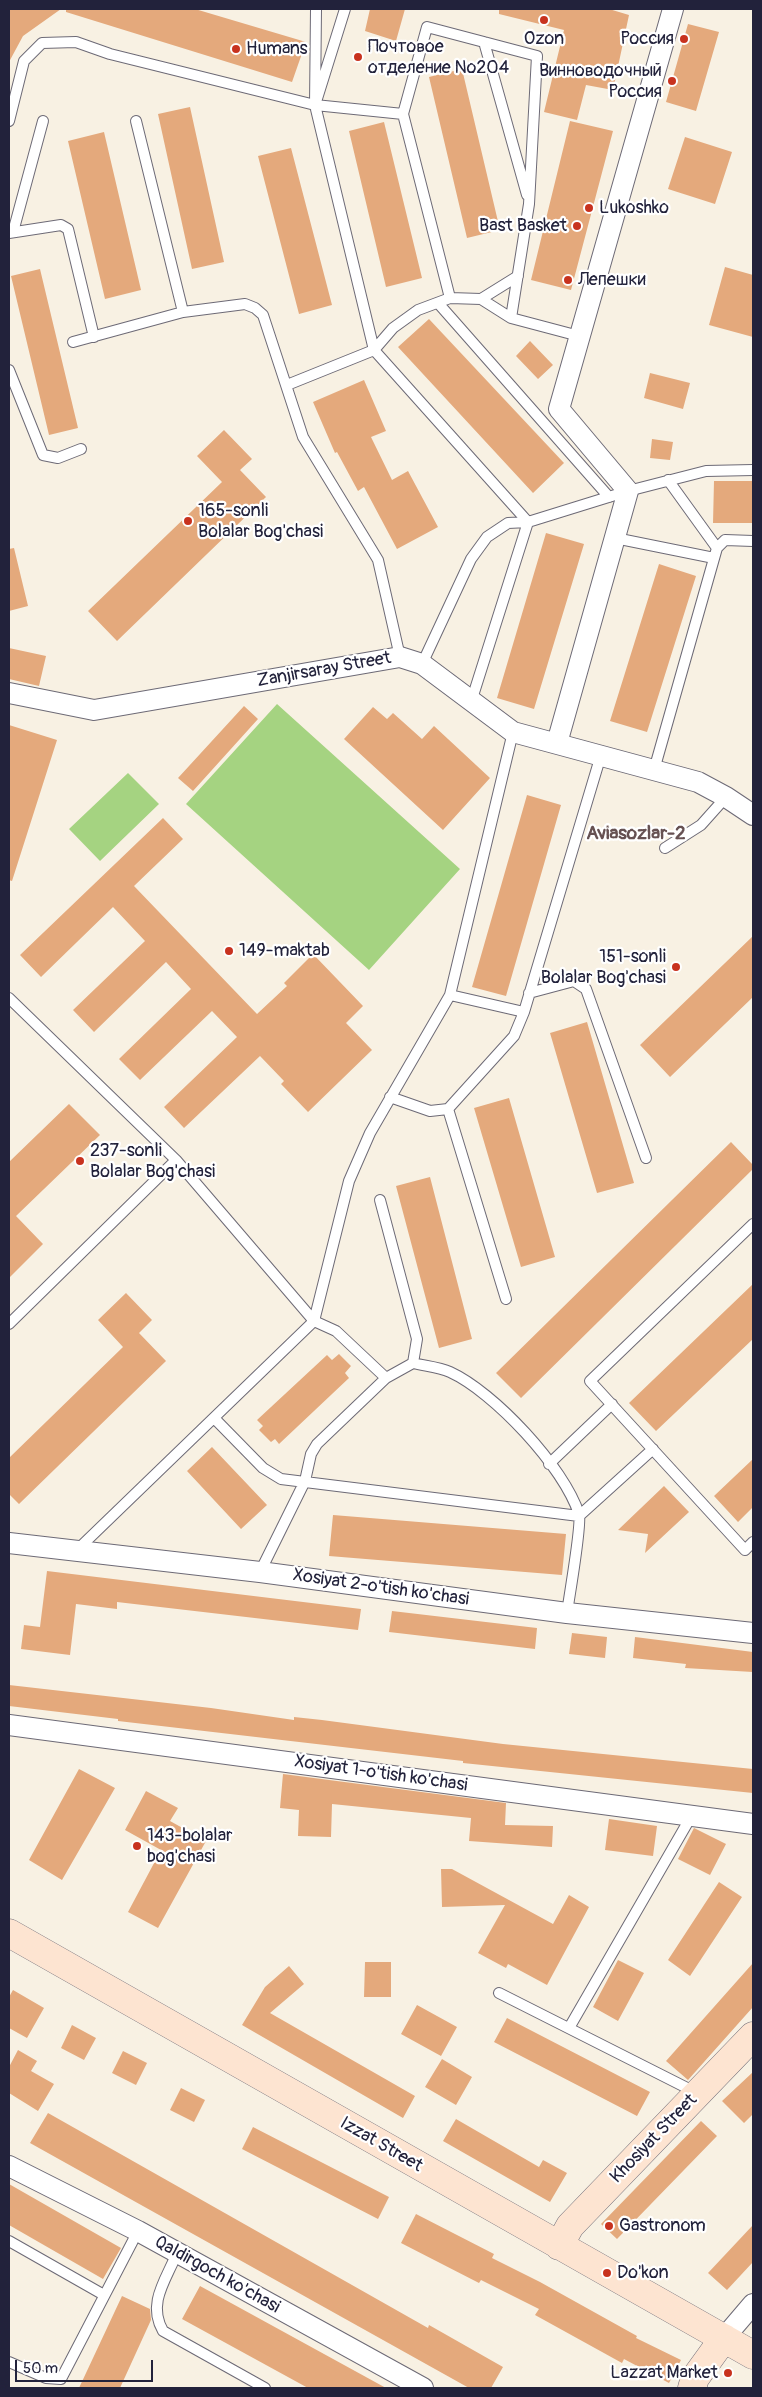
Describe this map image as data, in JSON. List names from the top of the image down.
{
  "streets": {
    "main road": ["Khosiyat Street", "Izzat Street"],
    "street": [
      "Zanjirsaray Street",
      "Xosiyat 2-o'tish ko'chasi",
      "Xosiyat 1-o'tish ko'chasi",
      "Qaldirgoch ko'chasi"
    ]
  },
  "crossings": [
    ["Khosiyat Street", "Izzat Street"]
  ],
  "districts": ["Aviasozlar-2"],
  "places": [
    "Ozon",
    "Россия",
    "Humans",
    "Почтовое отделение №204",
    "Винноводочный Россия",
    "Lukoshko",
    "Bast Basket",
    "Лепешки",
    "165-sonli Bolalar Bog'chasi",
    "149-maktab",
    "151-sonli Bolalar Bog'chasi",
    "237-sonli Bolalar Bog'chasi",
    "143-bolalar bog'chasi",
    "Gastronom",
    "Do'kon",
    "Lazzat Market"
  ],
  "scale_bar": "50 m"
}
